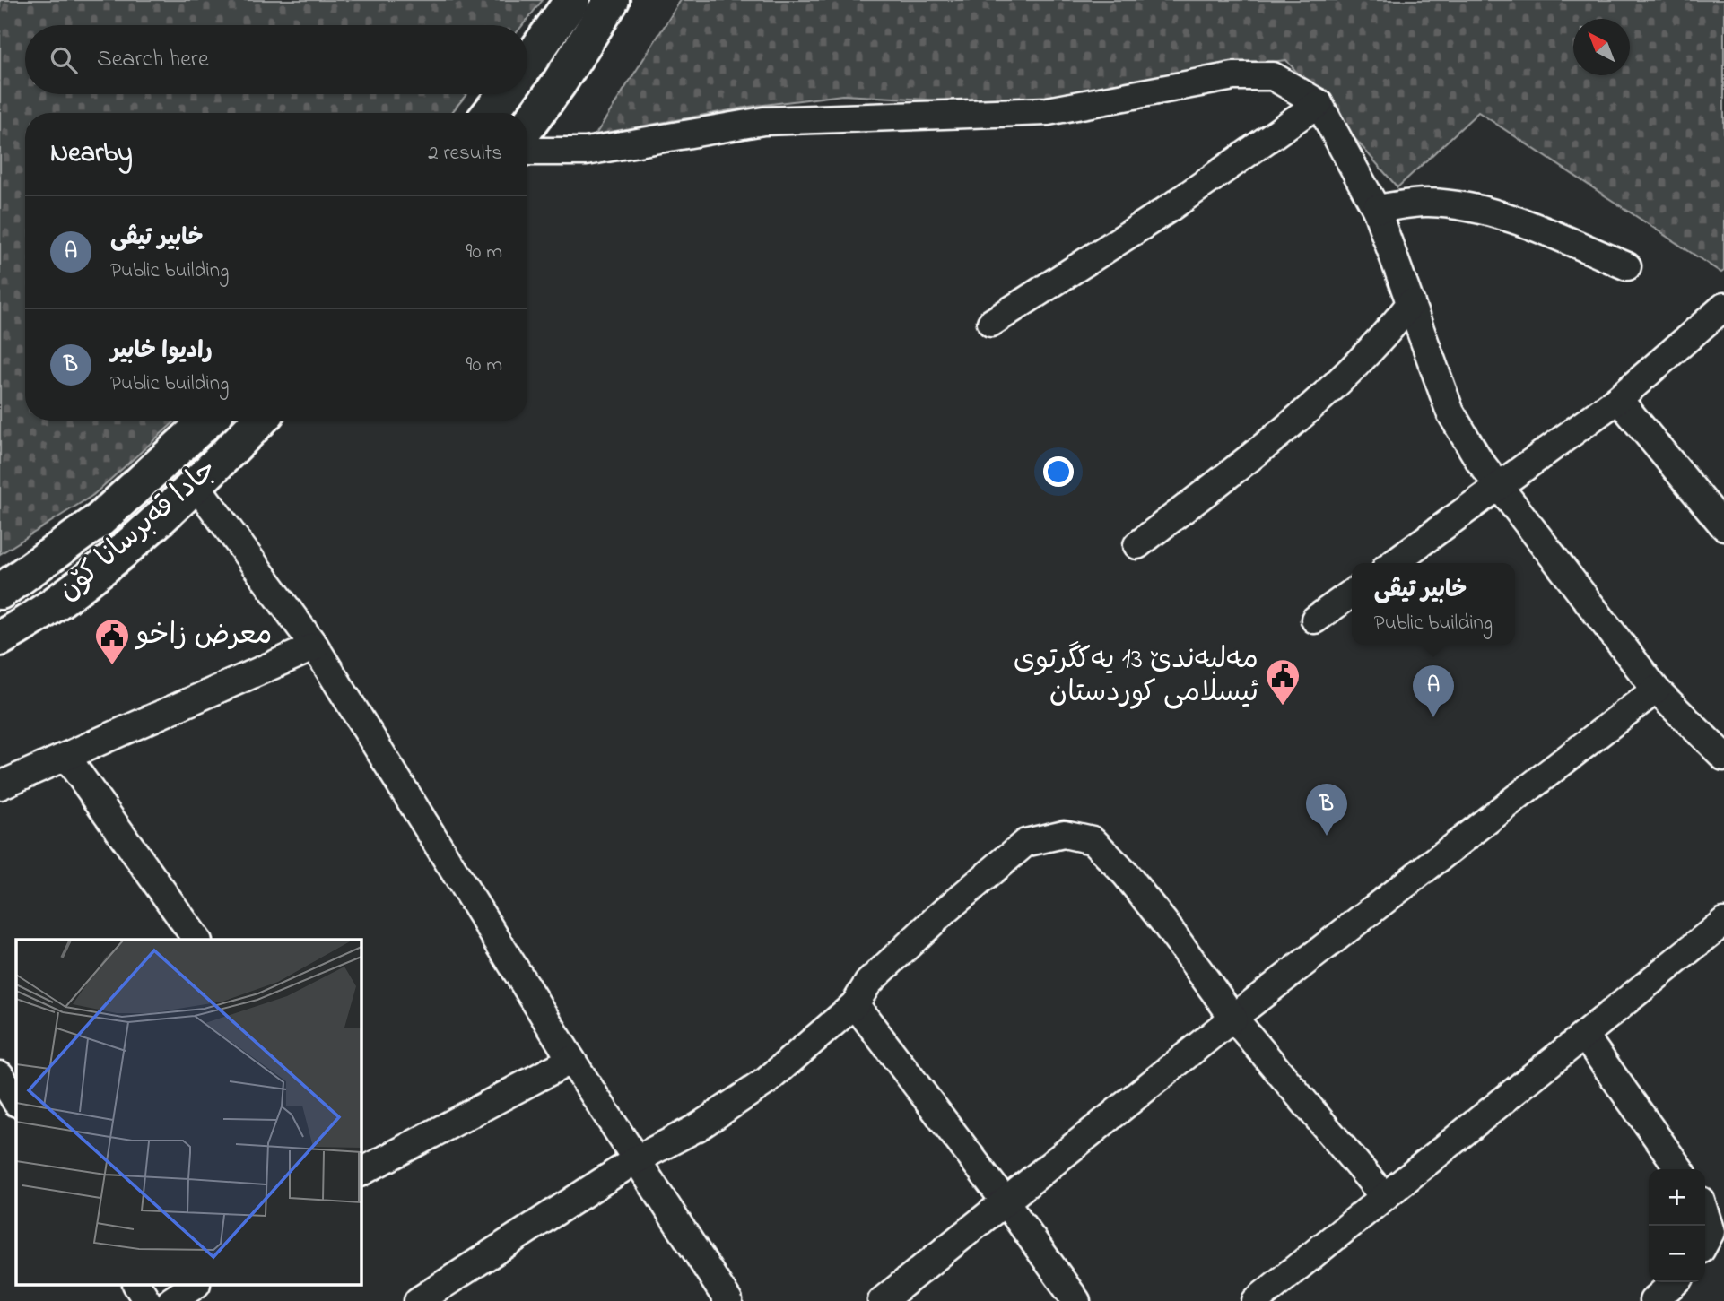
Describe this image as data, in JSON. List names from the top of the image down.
{
  "streets": {
    "main road": ["جادا قەبرسانا کۆن"]
  },
  "places": {
    "public building": ["معرض زاخو", "مەلبەندێ 13 یەکگرتوی ئیسلامی کوردستان"]
  },
  "north": "top left",
  "page": {
    "search": "Search here",
    "heading": ["Nearby", "2 results"],
    "list": [
      {
        "mark": "A",
        "name": "خابیر تیڤی",
        "note": "Public building",
        "value": "90 m"
      },
      {
        "mark": "B",
        "name": "رادیوا خابیر",
        "note": "Public building",
        "value": "90 m"
      }
    ],
    "popup": ["خابیر تیڤی", "Public building"],
    "pins": ["A", "B"],
    "map_buttons": ["+", "−"]
  }
}
